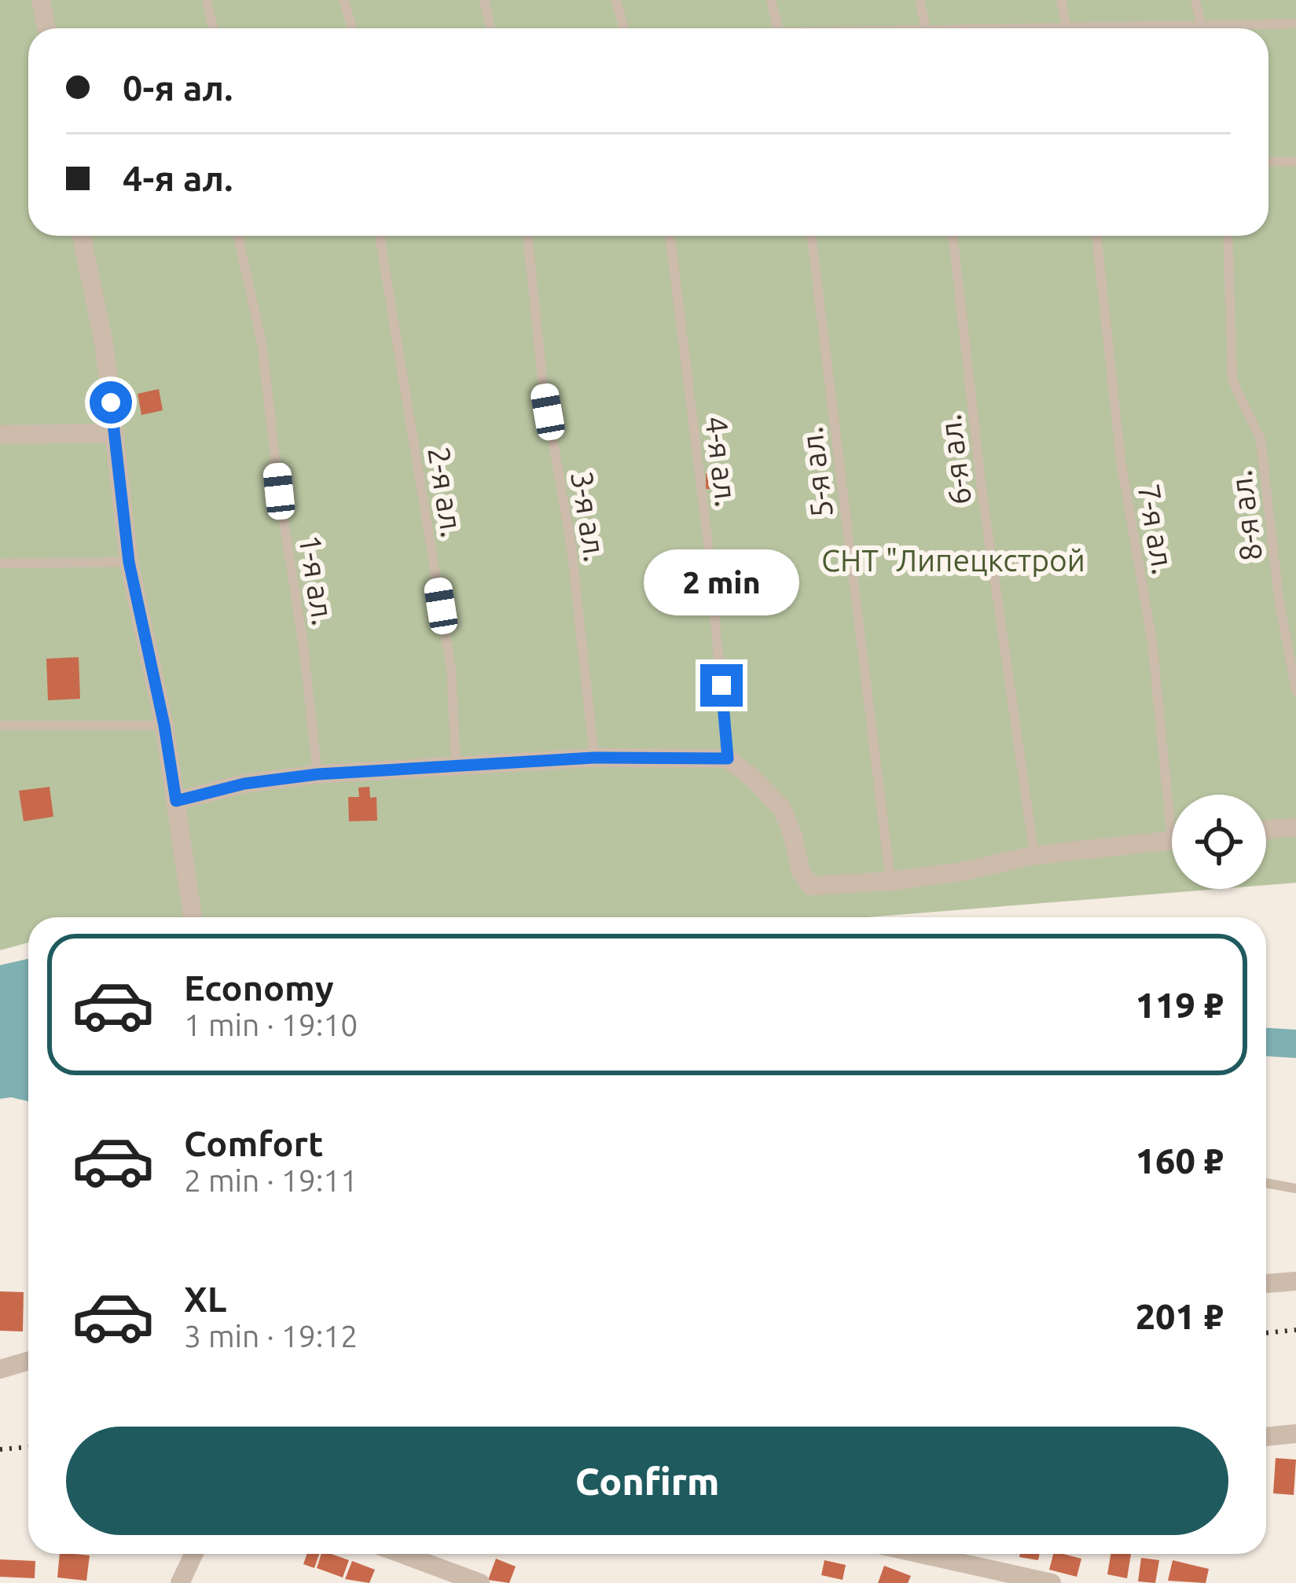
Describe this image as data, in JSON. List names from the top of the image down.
{
  "streets": {
    "lane": [
      "6-я ал.",
      "4-я ал.",
      "5-я ал.",
      "2-я ал.",
      "8-я ал.",
      "3-я ал.",
      "7-я ал.",
      "1-я ал."
    ]
  },
  "parks": ["СНТ \"Липецкстрой"],
  "page": {
    "banner": ["0-я ал.", "4-я ал."],
    "bubble": "2 min",
    "list": [
      {
        "name": "Economy",
        "note": "1 min · 19:10",
        "value": "119 ₽"
      },
      {
        "name": "Comfort",
        "note": "2 min · 19:11",
        "value": "160 ₽"
      },
      {
        "name": "XL",
        "note": "3 min · 19:12",
        "value": "201 ₽"
      }
    ],
    "buttons": "Confirm"
  }
}
